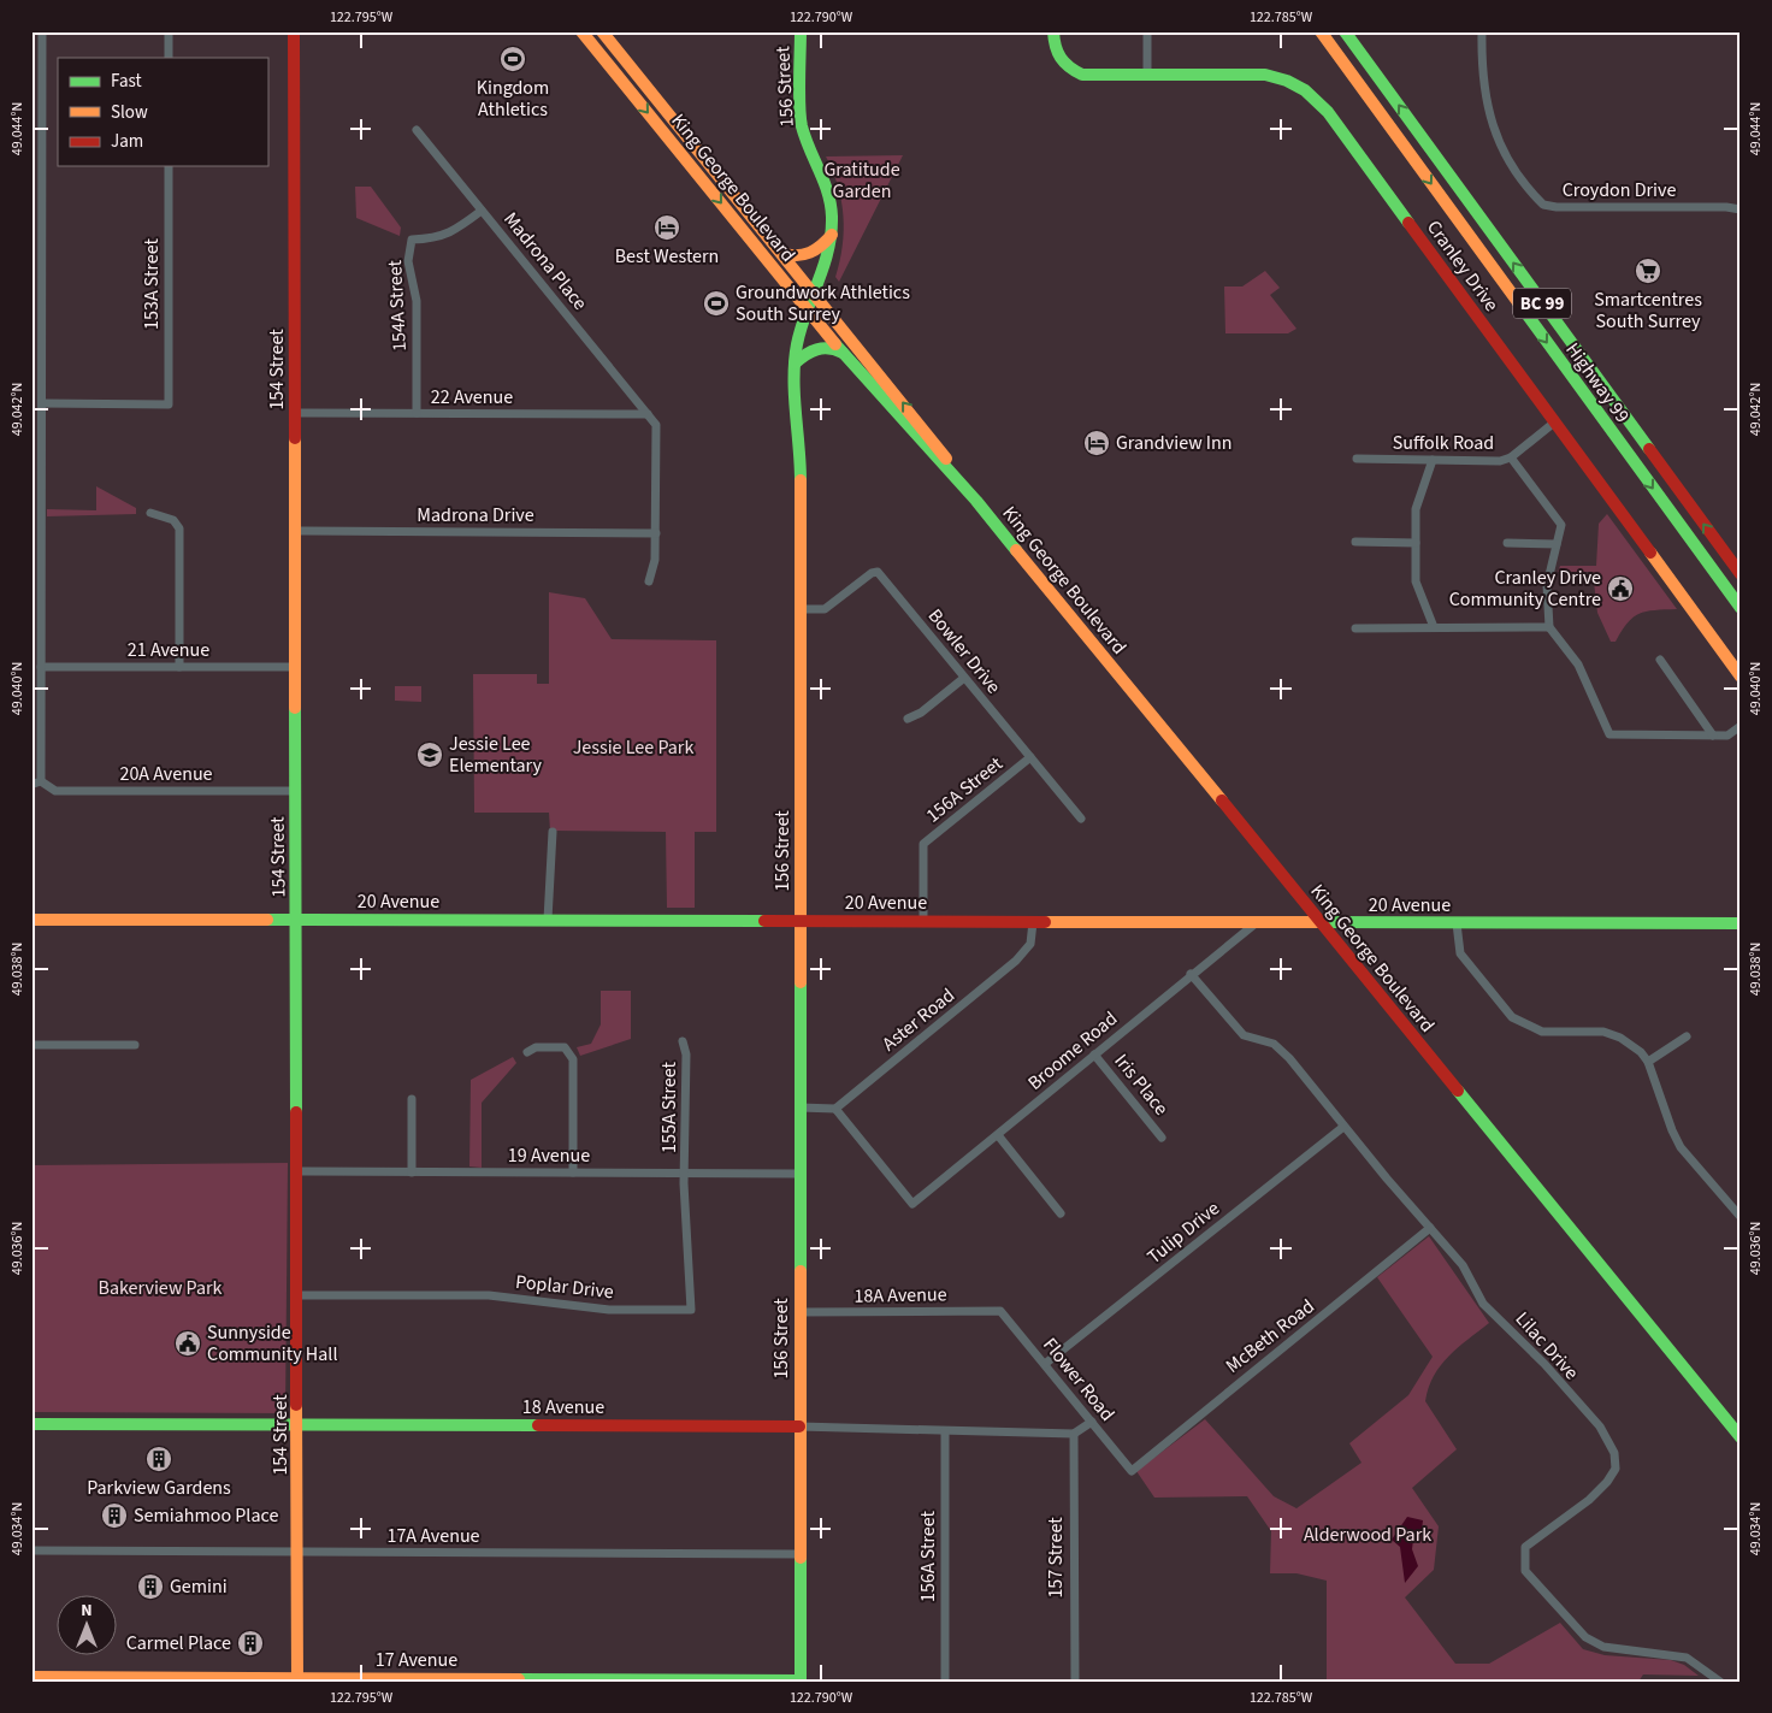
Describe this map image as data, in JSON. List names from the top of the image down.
{
  "streets": {
    "main road": [
      "156 Street",
      "King George Boulevard",
      "Cranley Drive",
      "BC 99",
      "154 Street",
      "Highway 99",
      "20 Avenue",
      "18 Avenue",
      "17 Avenue"
    ],
    "street": [
      "Croydon Drive",
      "Madrona Place",
      "153A Street",
      "154A Street",
      "22 Avenue",
      "Suffolk Road",
      "Madrona Drive",
      "21 Avenue",
      "Bowler Drive",
      "20A Avenue",
      "156A Street",
      "Aster Road",
      "Broome Road",
      "Iris Place",
      "155A Street",
      "19 Avenue",
      "Tulip Drive",
      "Poplar Drive",
      "18A Avenue",
      "McBeth Road",
      "Lilac Drive",
      "Flower Road",
      "17A Avenue",
      "157 Street"
    ]
  },
  "crossings": [
    ["156 Street", "King George Boulevard"],
    ["156 Street", "Bowler Drive"],
    ["156 Street", "20 Avenue"],
    ["156 Street", "19 Avenue"],
    ["156 Street", "18A Avenue"],
    ["156 Street", "18 Avenue"],
    ["156 Street", "17A Avenue"],
    ["156 Street", "17 Avenue"],
    ["King George Boulevard", "20 Avenue"],
    ["Madrona Place", "154A Street"],
    ["Madrona Place", "22 Avenue"],
    ["Cranley Drive", "Suffolk Road"],
    ["154A Street", "22 Avenue"],
    ["154 Street", "22 Avenue"],
    ["154 Street", "Madrona Drive"],
    ["154 Street", "21 Avenue"],
    ["154 Street", "20A Avenue"],
    ["154 Street", "20 Avenue"],
    ["154 Street", "19 Avenue"],
    ["154 Street", "Poplar Drive"],
    ["154 Street", "18 Avenue"],
    ["154 Street", "17A Avenue"],
    ["154 Street", "17 Avenue"],
    ["21 Avenue", "20A Avenue"],
    ["Bowler Drive", "156A Street"],
    ["156A Street", "20 Avenue"],
    ["156A Street", "18 Avenue"],
    ["20 Avenue", "Aster Road"],
    ["20 Avenue", "Broome Road"],
    ["Aster Road", "Broome Road"],
    ["Broome Road", "Iris Place"],
    ["Broome Road", "Lilac Drive"],
    ["155A Street", "19 Avenue"],
    ["155A Street", "Poplar Drive"],
    ["19 Avenue", "Poplar Drive"],
    ["Tulip Drive", "Lilac Drive"],
    ["Tulip Drive", "Flower Road"],
    ["18A Avenue", "Flower Road"],
    ["McBeth Road", "Lilac Drive"],
    ["McBeth Road", "Flower Road"],
    ["18 Avenue", "157 Street"]
  ],
  "parks": [
    "Gratitude Garden",
    "Jessie Lee Park",
    "Bakerview Park",
    "Alderwood Park"
  ],
  "places": {
    "sports": ["Kingdom Athletics", "Groundwork Athletics South Surrey"],
    "hotel": ["Best Western", "Grandview Inn"],
    "supermarket": ["Smartcentres South Surrey"],
    "public building": ["Cranley Drive Community Centre", "Sunnyside Community Hall"],
    "school or university": ["Jessie Lee Elementary"],
    "building": [
      "Parkview Gardens",
      "Semiahmoo Place",
      "Gemini",
      "Carmel Place"
    ]
  },
  "legend": ["Fast", "Slow", "Jam"],
  "north": "top",
  "coordinates": [
    "122.795°W",
    "122.790°W",
    "122.785°W",
    "49.044°N",
    "49.042°N",
    "49.040°N",
    "49.038°N",
    "49.036°N",
    "49.034°N"
  ]
}
